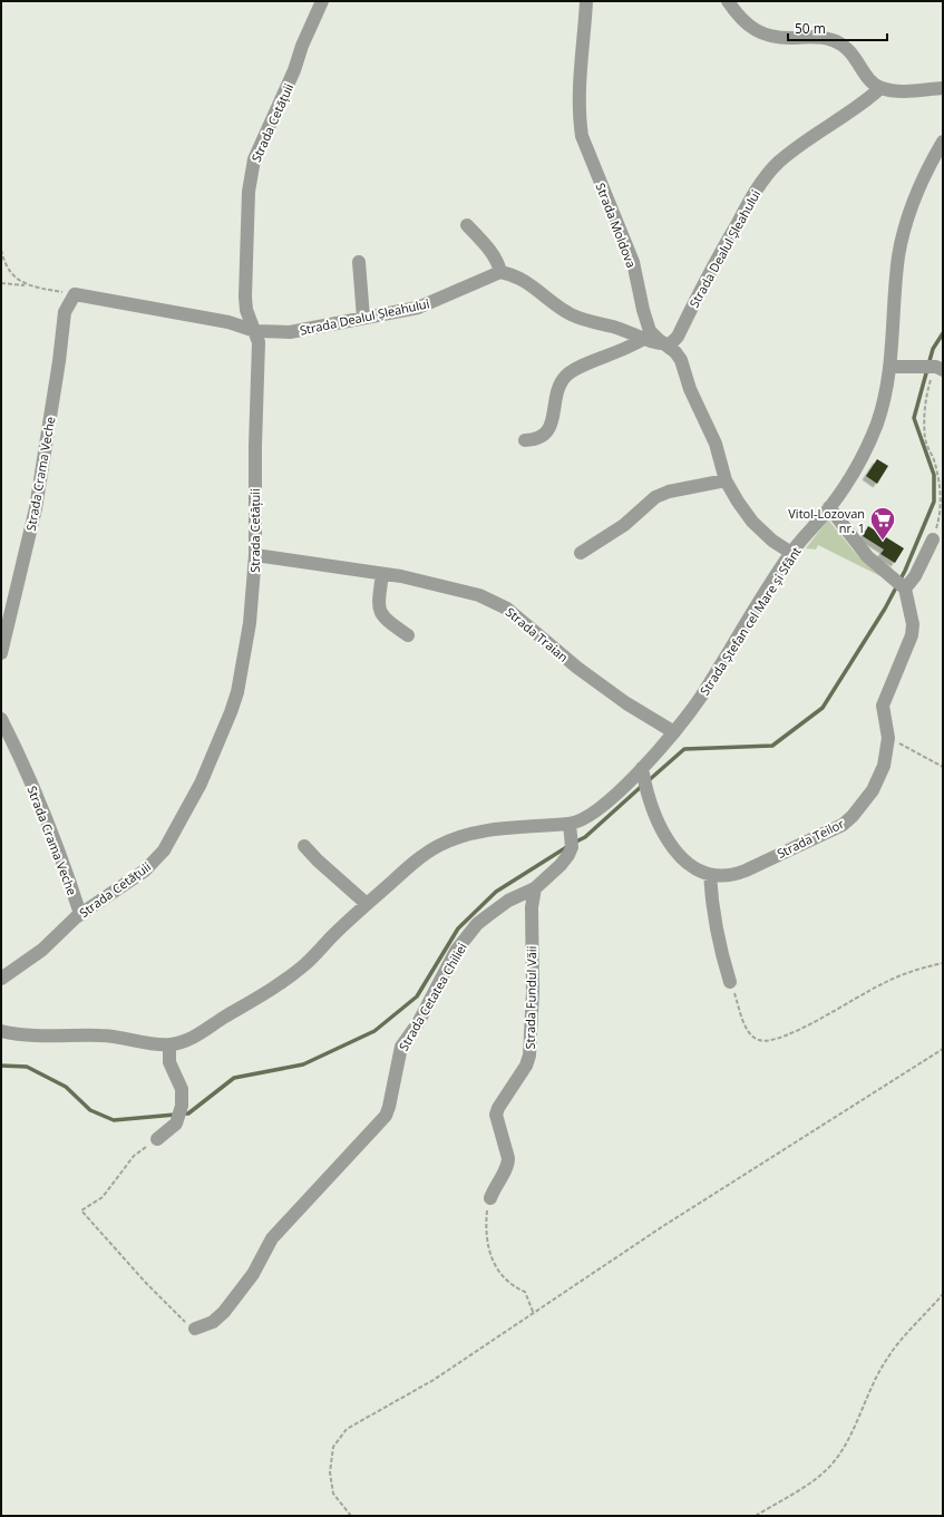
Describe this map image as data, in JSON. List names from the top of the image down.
{
  "streets": {
    "street": [
      "Strada Cetățuii",
      "Strada Moldova",
      "Strada Dealul Șleahului",
      "Strada Crama Veche",
      "Strada Ștefan cel Mare și Sfânt",
      "Strada Traian",
      "Strada Teilor",
      "Strada Cetatea Chiliei",
      "Strada Fundul Văii"
    ]
  },
  "crossings": [
    ["Strada Cetățuii", "Strada Dealul Șleahului"],
    ["Strada Cetățuii", "Strada Crama Veche"],
    ["Strada Cetățuii", "Strada Traian"],
    ["Strada Moldova", "Strada Dealul Șleahului"],
    ["Strada Moldova", "Strada Ștefan cel Mare și Sfânt"],
    ["Strada Dealul Șleahului", "Strada Crama Veche"],
    ["Strada Ștefan cel Mare și Sfânt", "Strada Traian"],
    ["Strada Ștefan cel Mare și Sfânt", "Strada Cetatea Chiliei"],
    ["Strada Cetatea Chiliei", "Strada Fundul Văii"]
  ],
  "places": {
    "supermarket": ["Vitol-Lozovan nr. 1"]
  },
  "scale_bar": "50 m"
}
